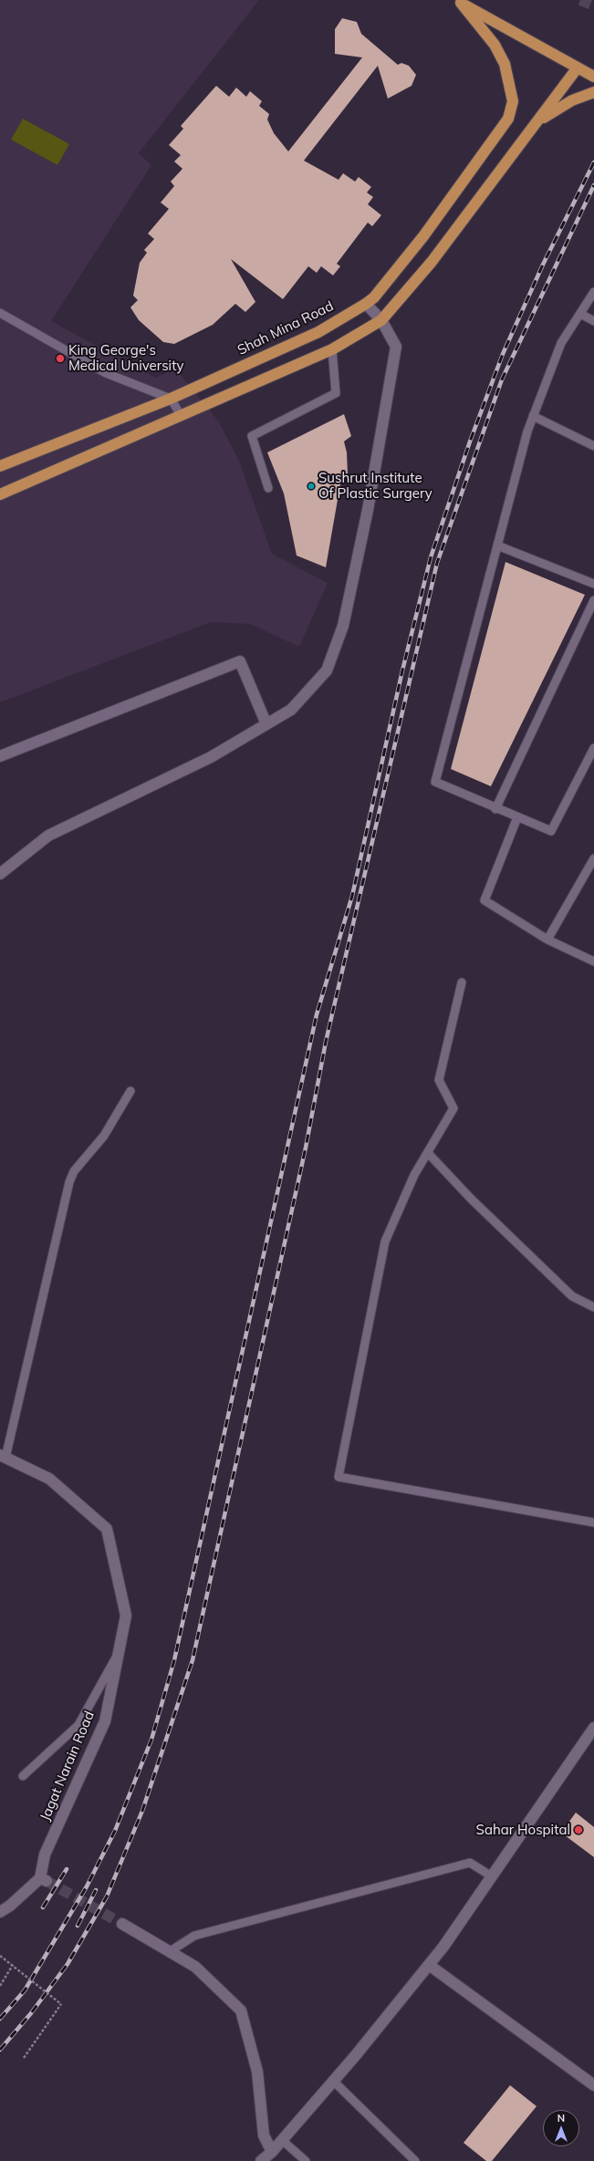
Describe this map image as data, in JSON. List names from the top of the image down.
{
  "streets": {
    "main road": ["Shah Mina Road"],
    "street": ["Jagat Narain Road"]
  },
  "places": ["King George's Medical University", "Sushrut Institute Of Plastic Surgery", "Sahar Hospital"],
  "north": "top"
}
